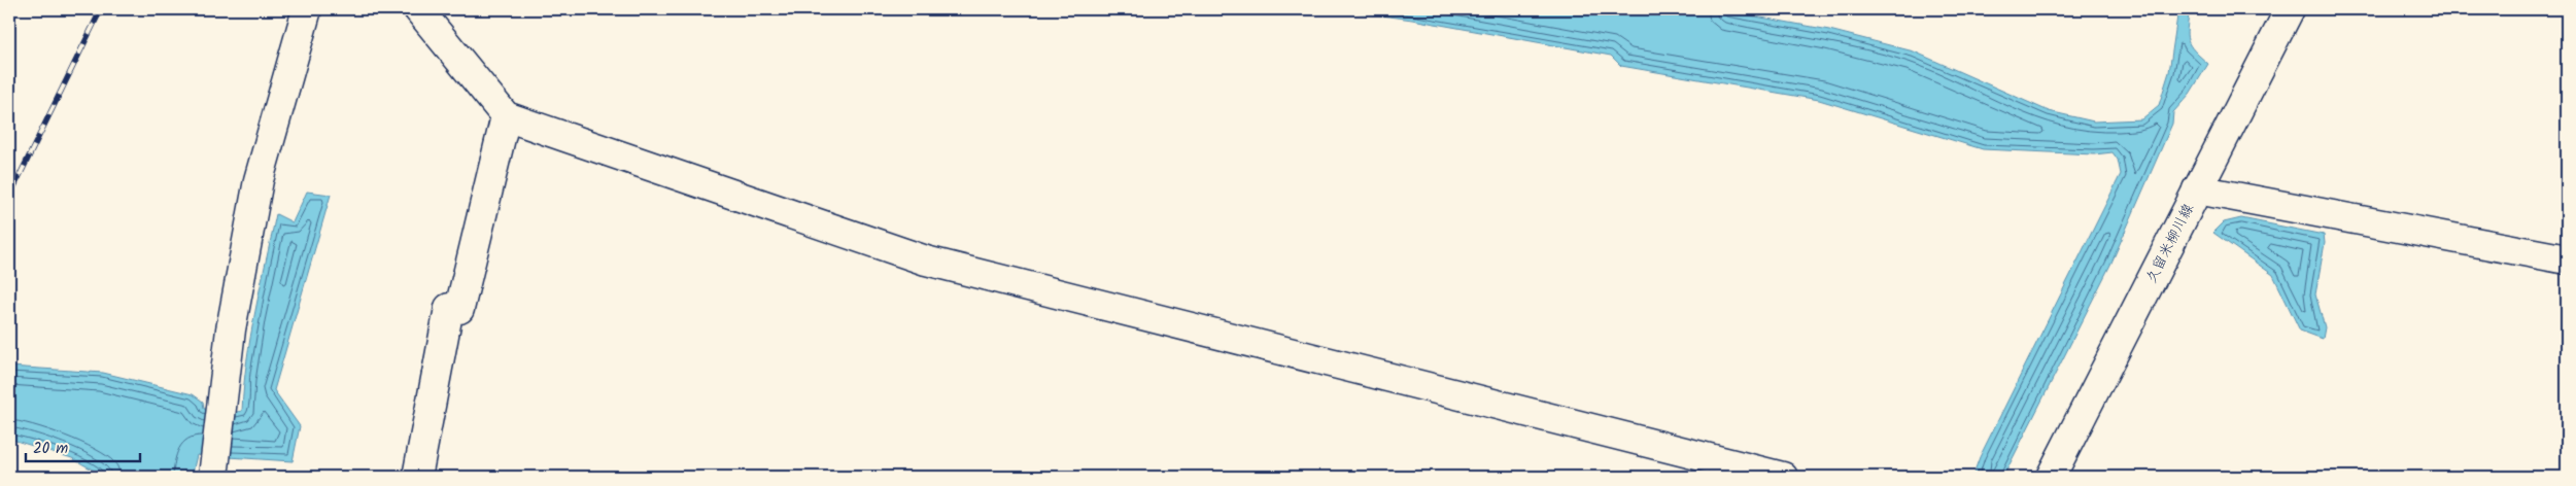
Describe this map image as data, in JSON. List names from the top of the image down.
{
  "streets": {
    "street": ["久留米柳川線"]
  },
  "scale_bar": "20 m"
}
